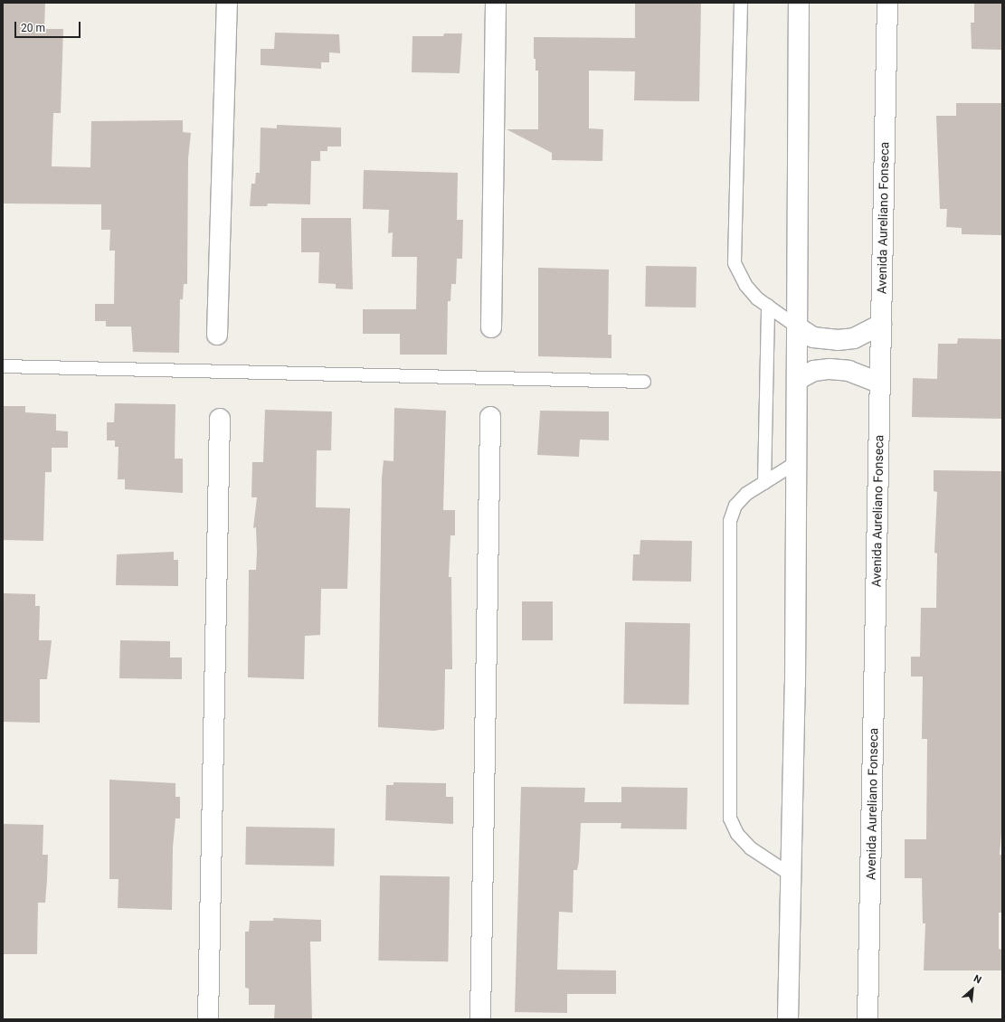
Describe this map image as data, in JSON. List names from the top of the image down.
{
  "streets": {
    "street": ["Avenida Aureliano Fonseca"]
  },
  "scale_bar": "20 m",
  "north": "top right"
}
